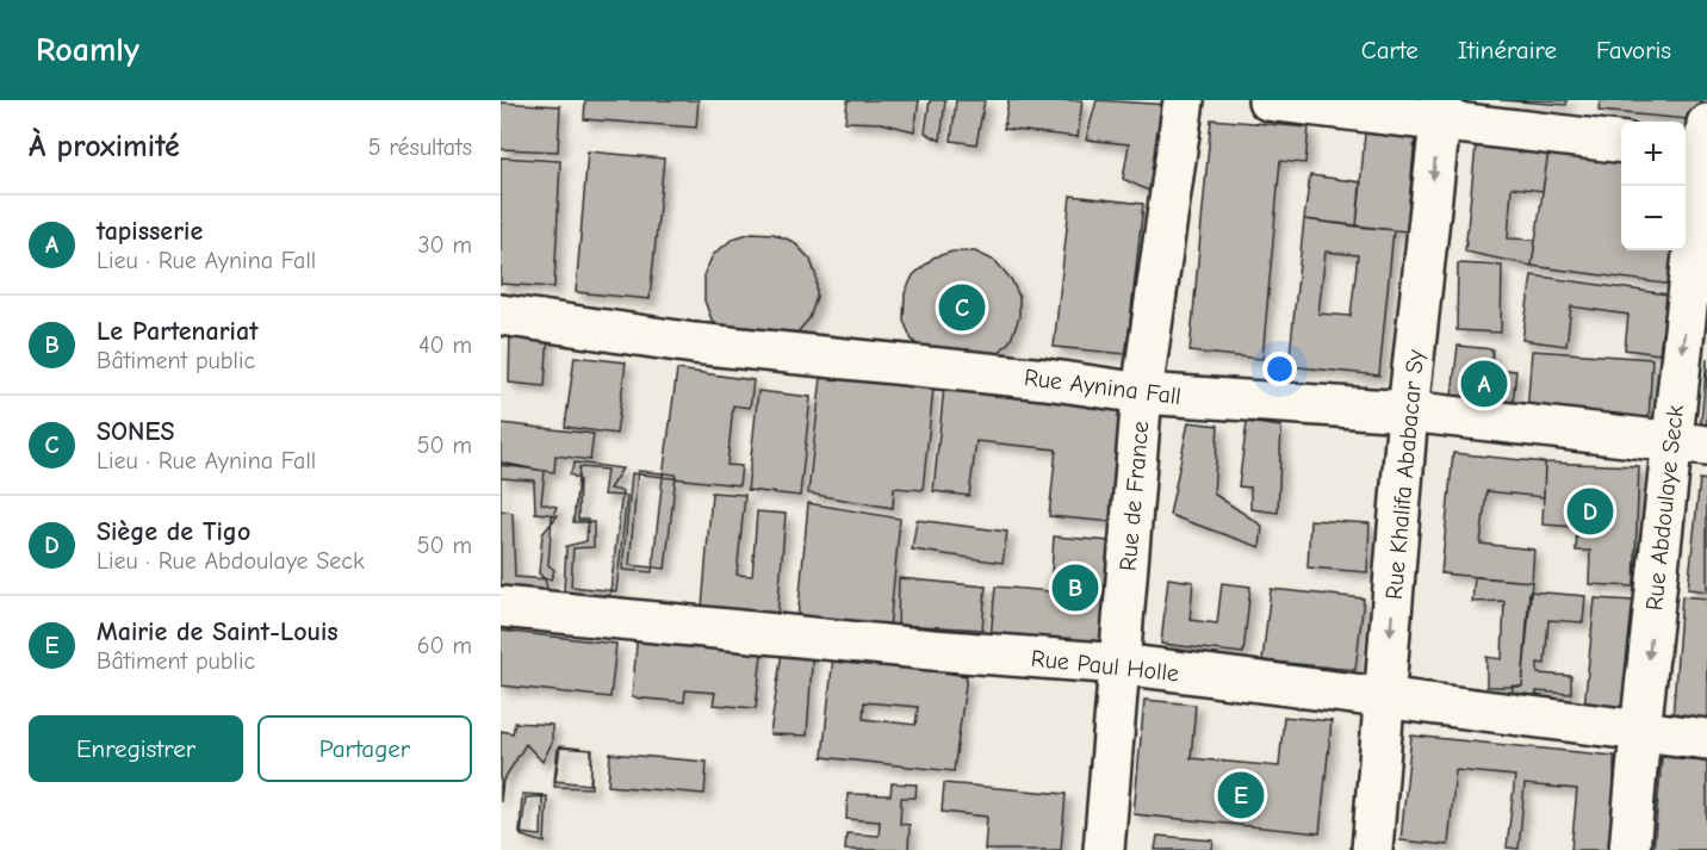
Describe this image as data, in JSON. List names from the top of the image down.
{
  "streets": {
    "street": [
      "Rue Aynina Fall",
      "Rue Khalifa Ababacar Sy",
      "Rue de France",
      "Rue Abdoulaye Seck",
      "Rue Paul Holle"
    ]
  },
  "crossings": [
    ["Rue Aynina Fall", "Rue Khalifa Ababacar Sy"],
    ["Rue Aynina Fall", "Rue de France"],
    ["Rue Aynina Fall", "Rue Abdoulaye Seck"],
    ["Rue Khalifa Ababacar Sy", "Rue Paul Holle"],
    ["Rue de France", "Rue Paul Holle"],
    ["Rue Abdoulaye Seck", "Rue Paul Holle"]
  ],
  "one_way": ["Rue Khalifa Ababacar Sy", "Rue Abdoulaye Seck"],
  "page": {
    "header": "Roamly",
    "nav": ["Carte", "Itinéraire", "Favoris"],
    "heading": ["À proximité", "5 résultats"],
    "map_buttons": ["+", "−"],
    "list": [
      {
        "mark": "A",
        "name": "tapisserie",
        "note": "Lieu · Rue Aynina Fall",
        "value": "30 m"
      },
      {
        "mark": "B",
        "name": "Le Partenariat",
        "note": "Bâtiment public",
        "value": "40 m"
      },
      {
        "mark": "C",
        "name": "SONES",
        "note": "Lieu · Rue Aynina Fall",
        "value": "50 m"
      },
      {
        "mark": "D",
        "name": "Siège de Tigo",
        "note": "Lieu · Rue Abdoulaye Seck",
        "value": "50 m"
      },
      {
        "mark": "E",
        "name": "Mairie de Saint-Louis",
        "note": "Bâtiment public",
        "value": "60 m"
      }
    ],
    "pins": [
      "C",
      "A",
      "D",
      "B",
      "E"
    ],
    "buttons": ["Enregistrer", "Partager"]
  }
}
